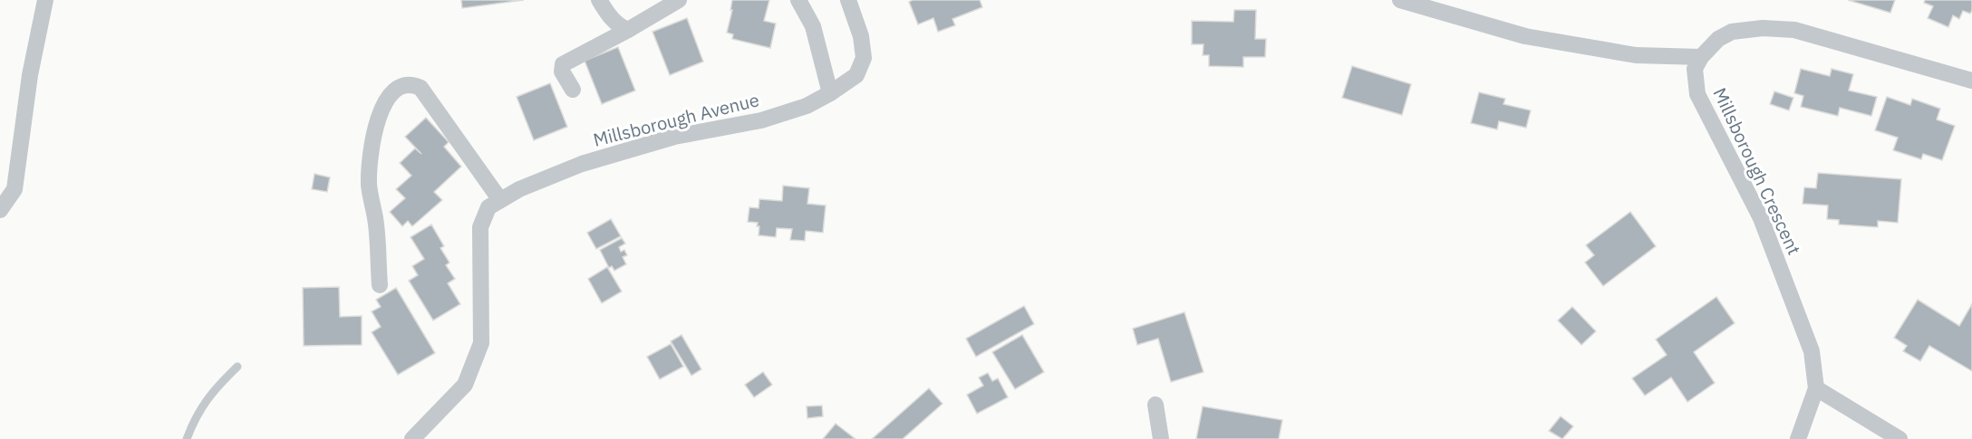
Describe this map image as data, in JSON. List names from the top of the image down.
{
  "streets": {
    "street": ["Millsborough Avenue", "Millsborough Crescent"]
  }
}
